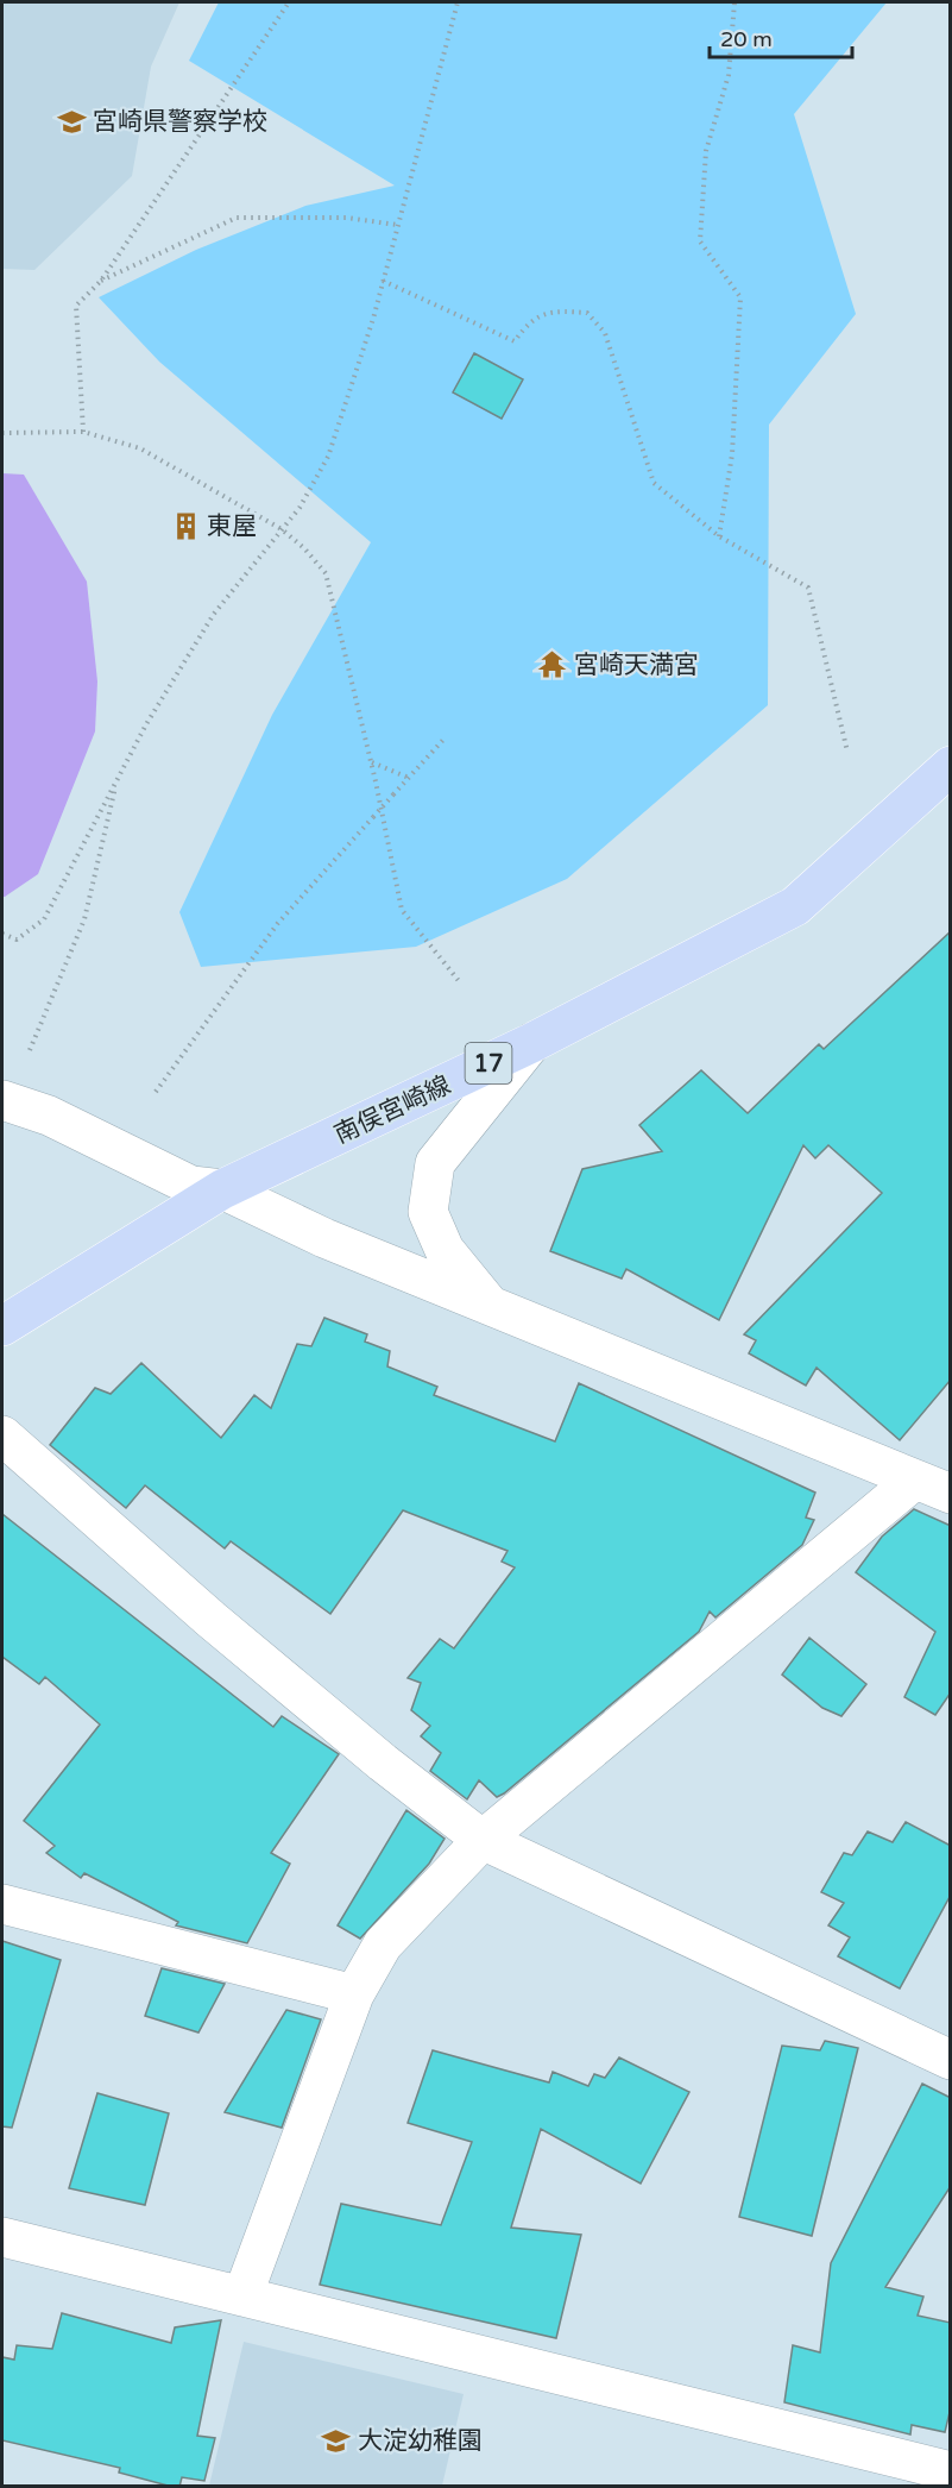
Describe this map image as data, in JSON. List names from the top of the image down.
{
  "streets": {
    "main road": ["17", "南俣宮崎線"]
  },
  "places": {
    "school or university": ["宮崎県警察学校", "大淀幼稚園"],
    "building": ["東屋"],
    "temple": ["宮崎天満宮"]
  },
  "scale_bar": "20 m"
}
